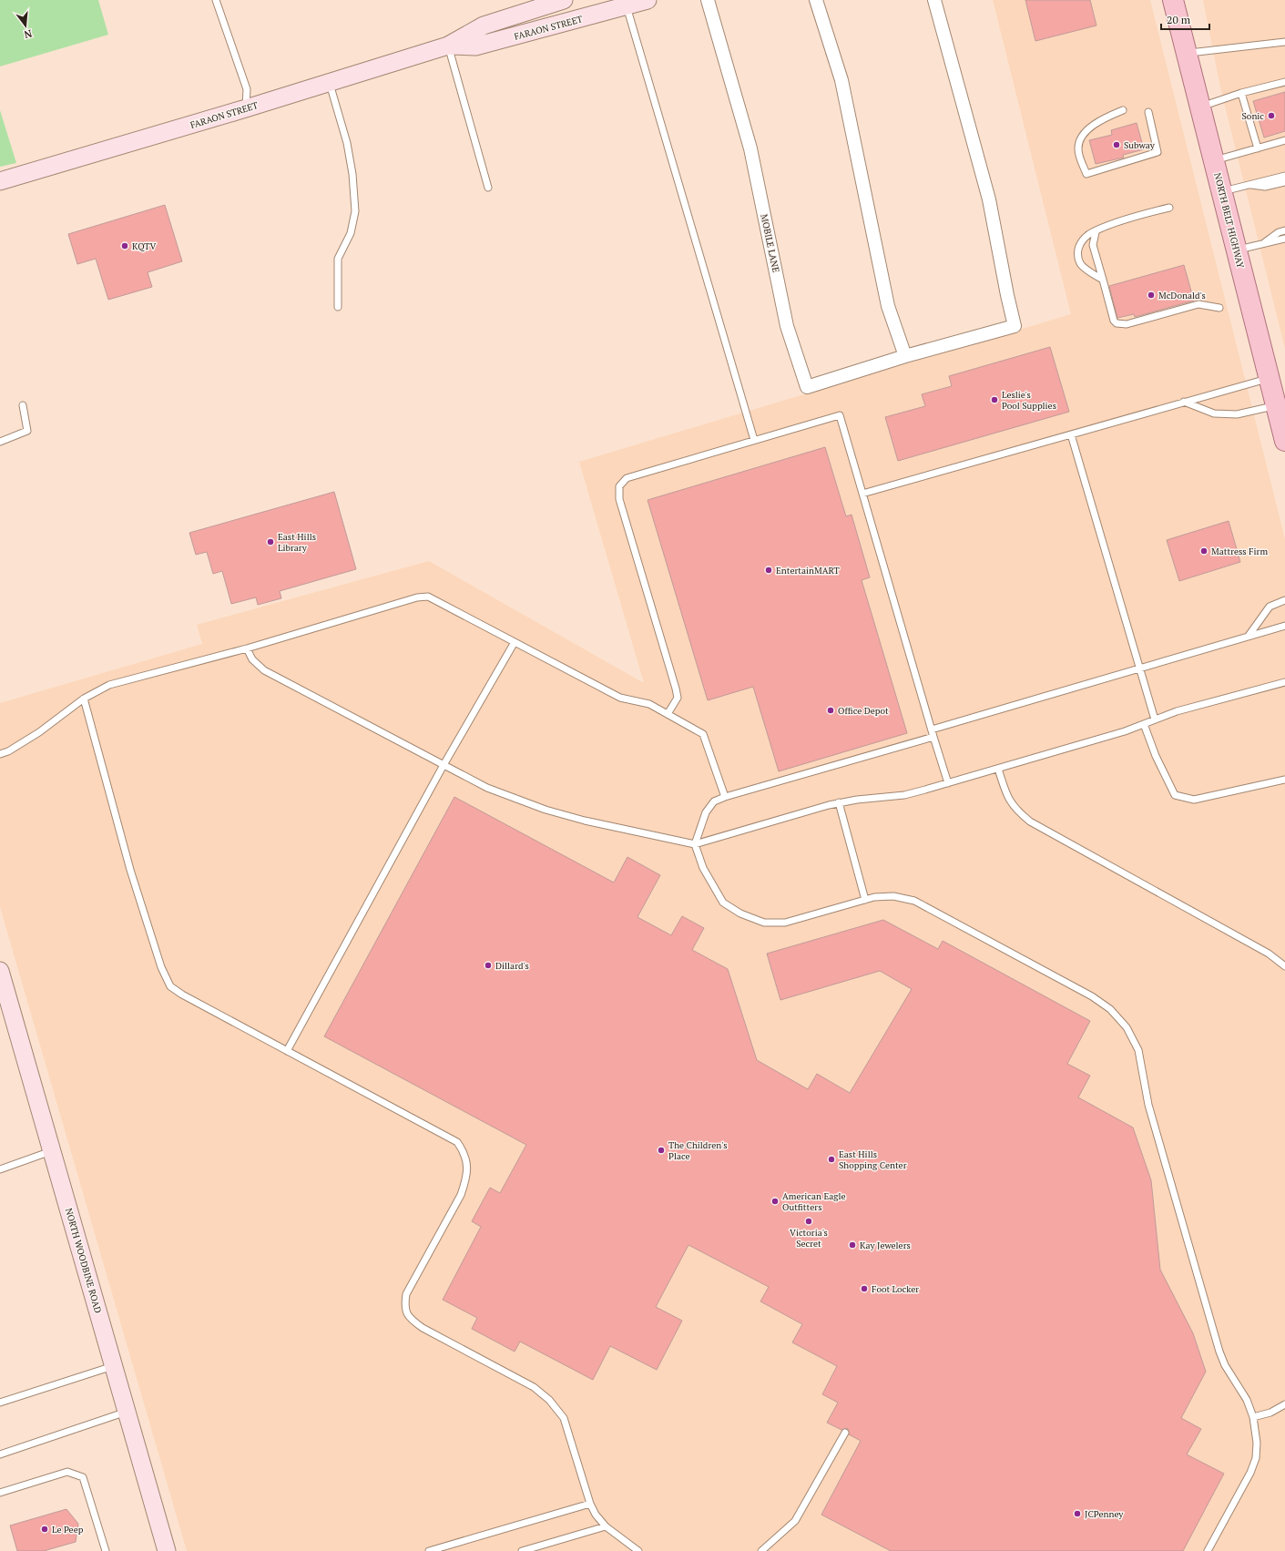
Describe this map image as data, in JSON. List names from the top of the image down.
{
  "streets": {
    "main road": ["FARAON STREET", "NORTH BELT HIGHWAY", "NORTH WOODBINE ROAD"],
    "street": ["MOBILE LANE"]
  },
  "places": [
    "Sonic",
    "Subway",
    "KQTV",
    "McDonald's",
    "Leslie's Pool Supplies",
    "East Hills Library",
    "Mattress Firm",
    "EntertainMART",
    "Office Depot",
    "Dillard's",
    "The Children's Place",
    "East Hills Shopping Center",
    "American Eagle Outfitters",
    "Victoria's Secret",
    "Kay Jewelers",
    "Foot Locker",
    "JCPenney",
    "Le Peep"
  ],
  "scale_bar": "20 m",
  "north": "bottom"
}
